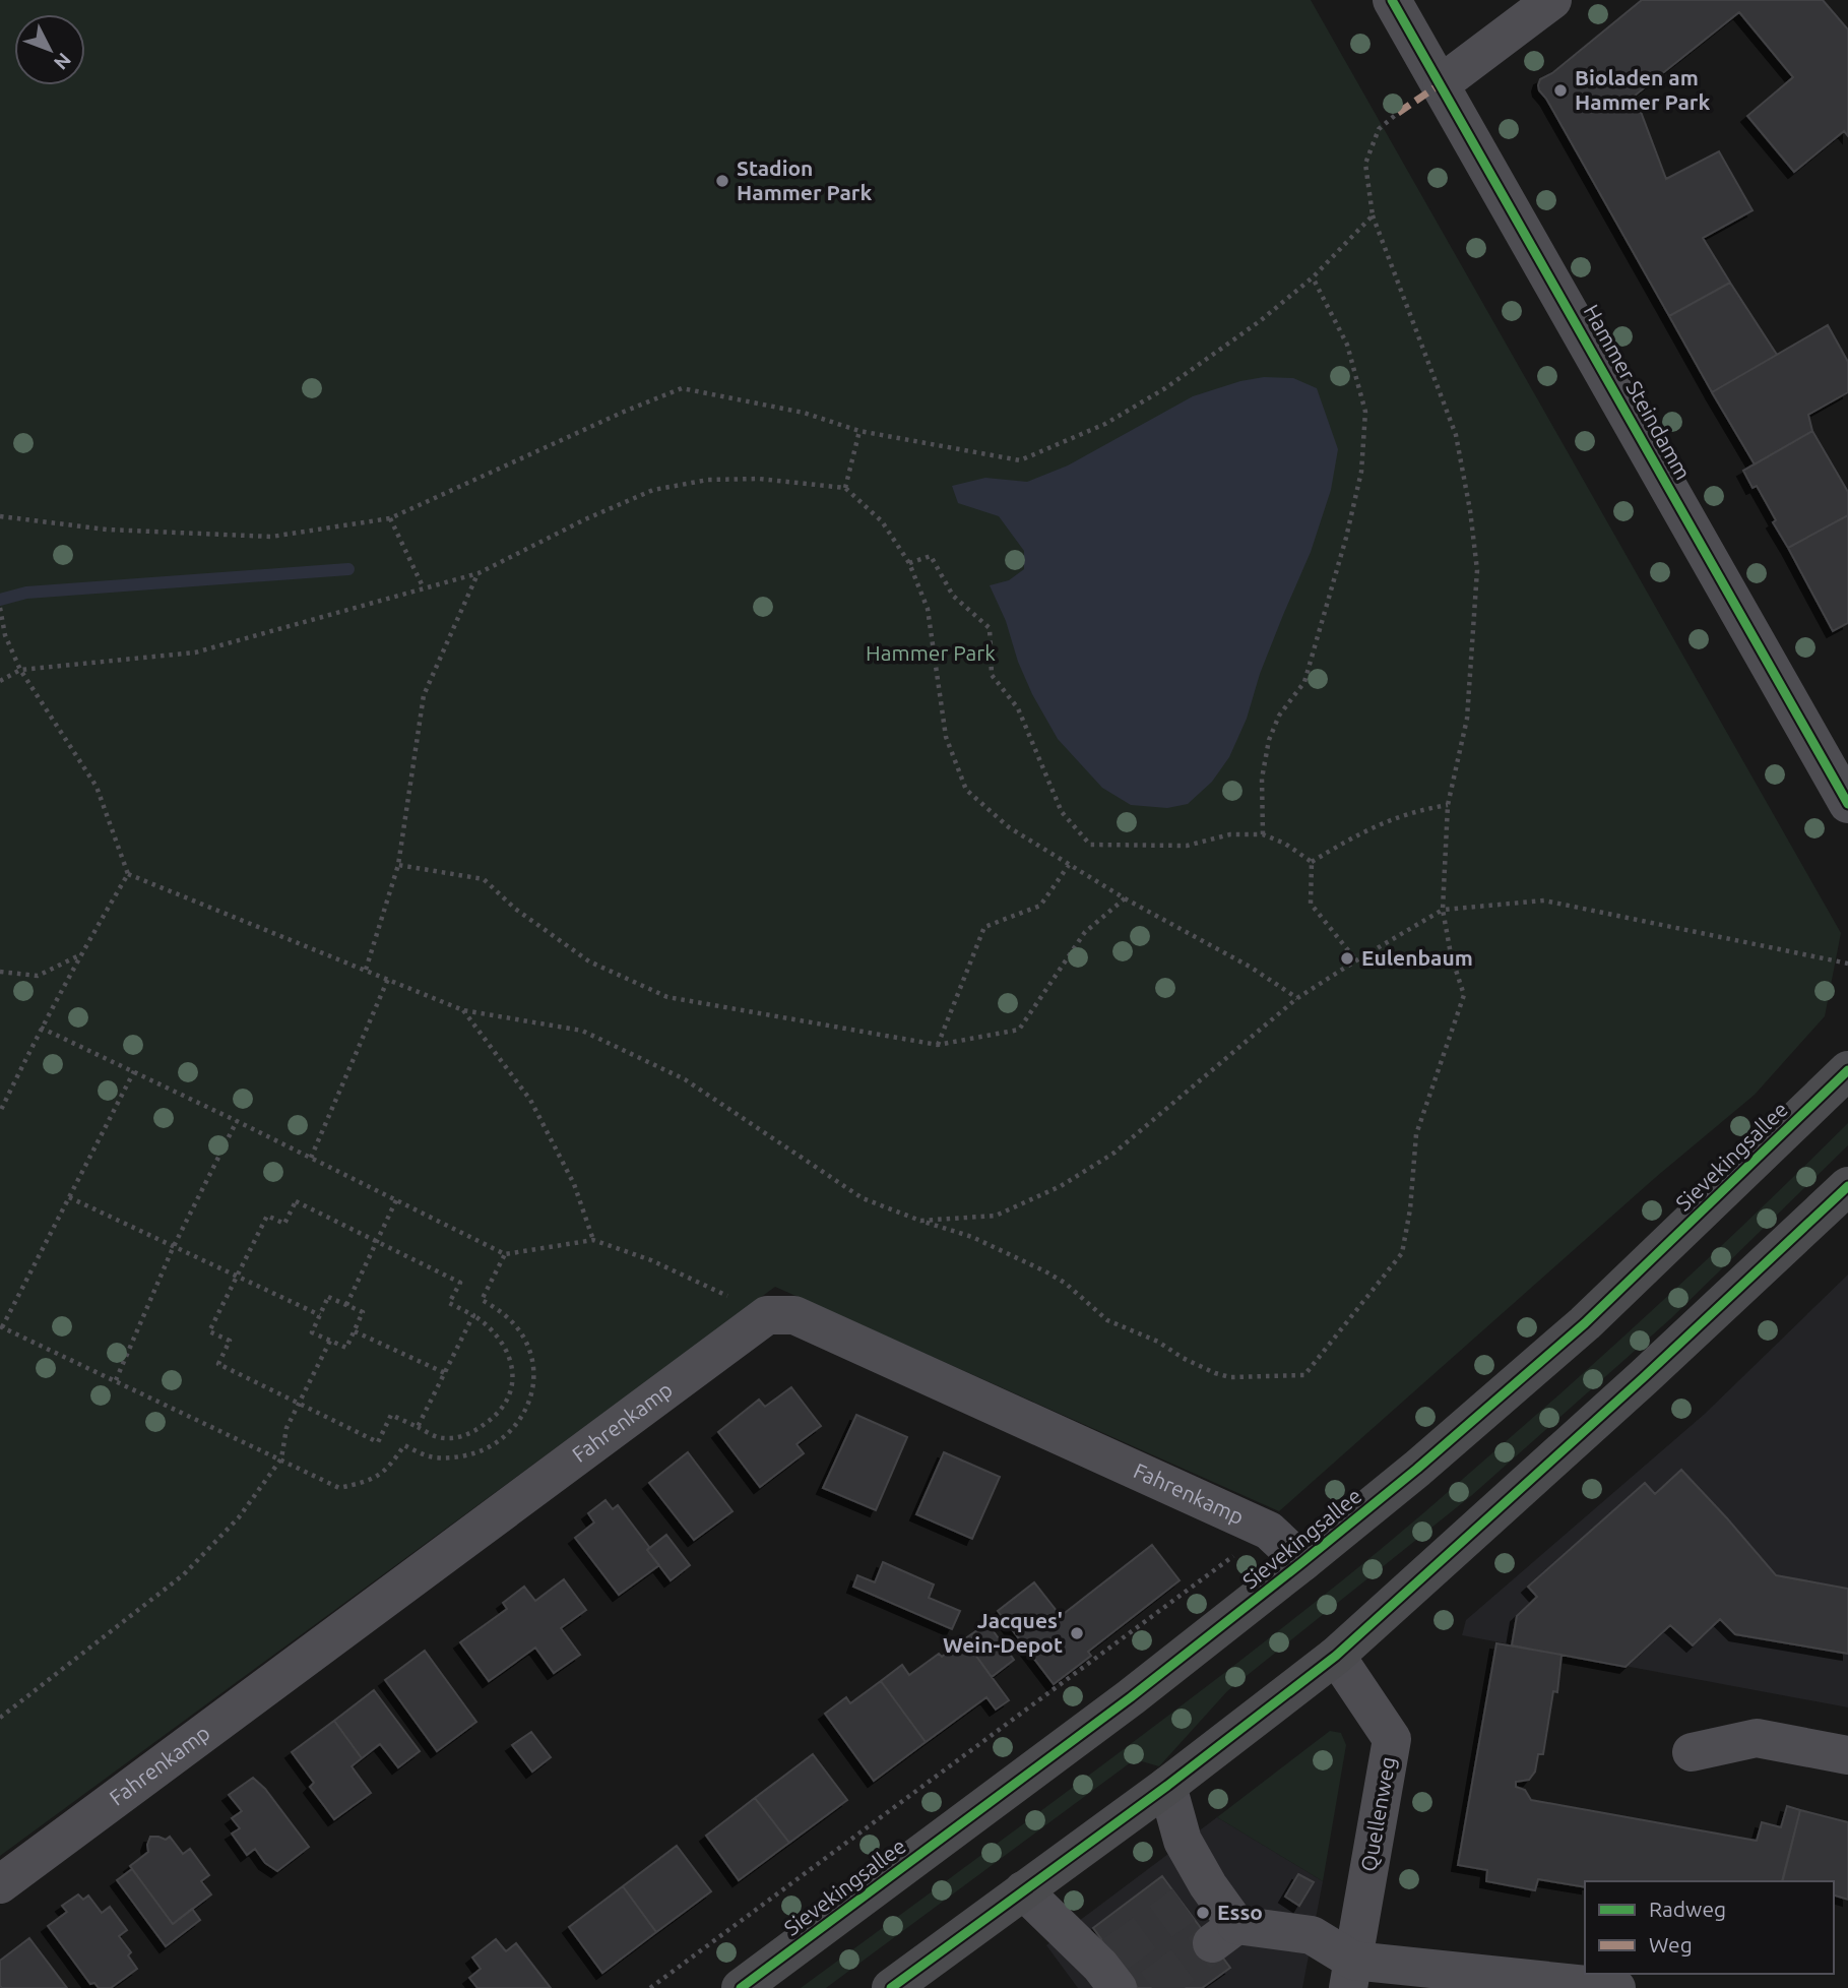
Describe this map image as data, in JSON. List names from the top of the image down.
{
  "streets": {
    "main road": ["Sievekingsallee"],
    "street": ["Hammer Steindamm", "Fahrenkamp", "Quellenweg"]
  },
  "crossings": [
    ["Sievekingsallee", "Fahrenkamp"]
  ],
  "parks": ["Hammer Park"],
  "places": [
    "Bioladen am Hammer Park",
    "Stadion Hammer Park",
    "Eulenbaum",
    "Jacques' Wein-Depot",
    "Esso"
  ],
  "legend": ["Radweg", "Weg"],
  "north": "bottom right"
}
